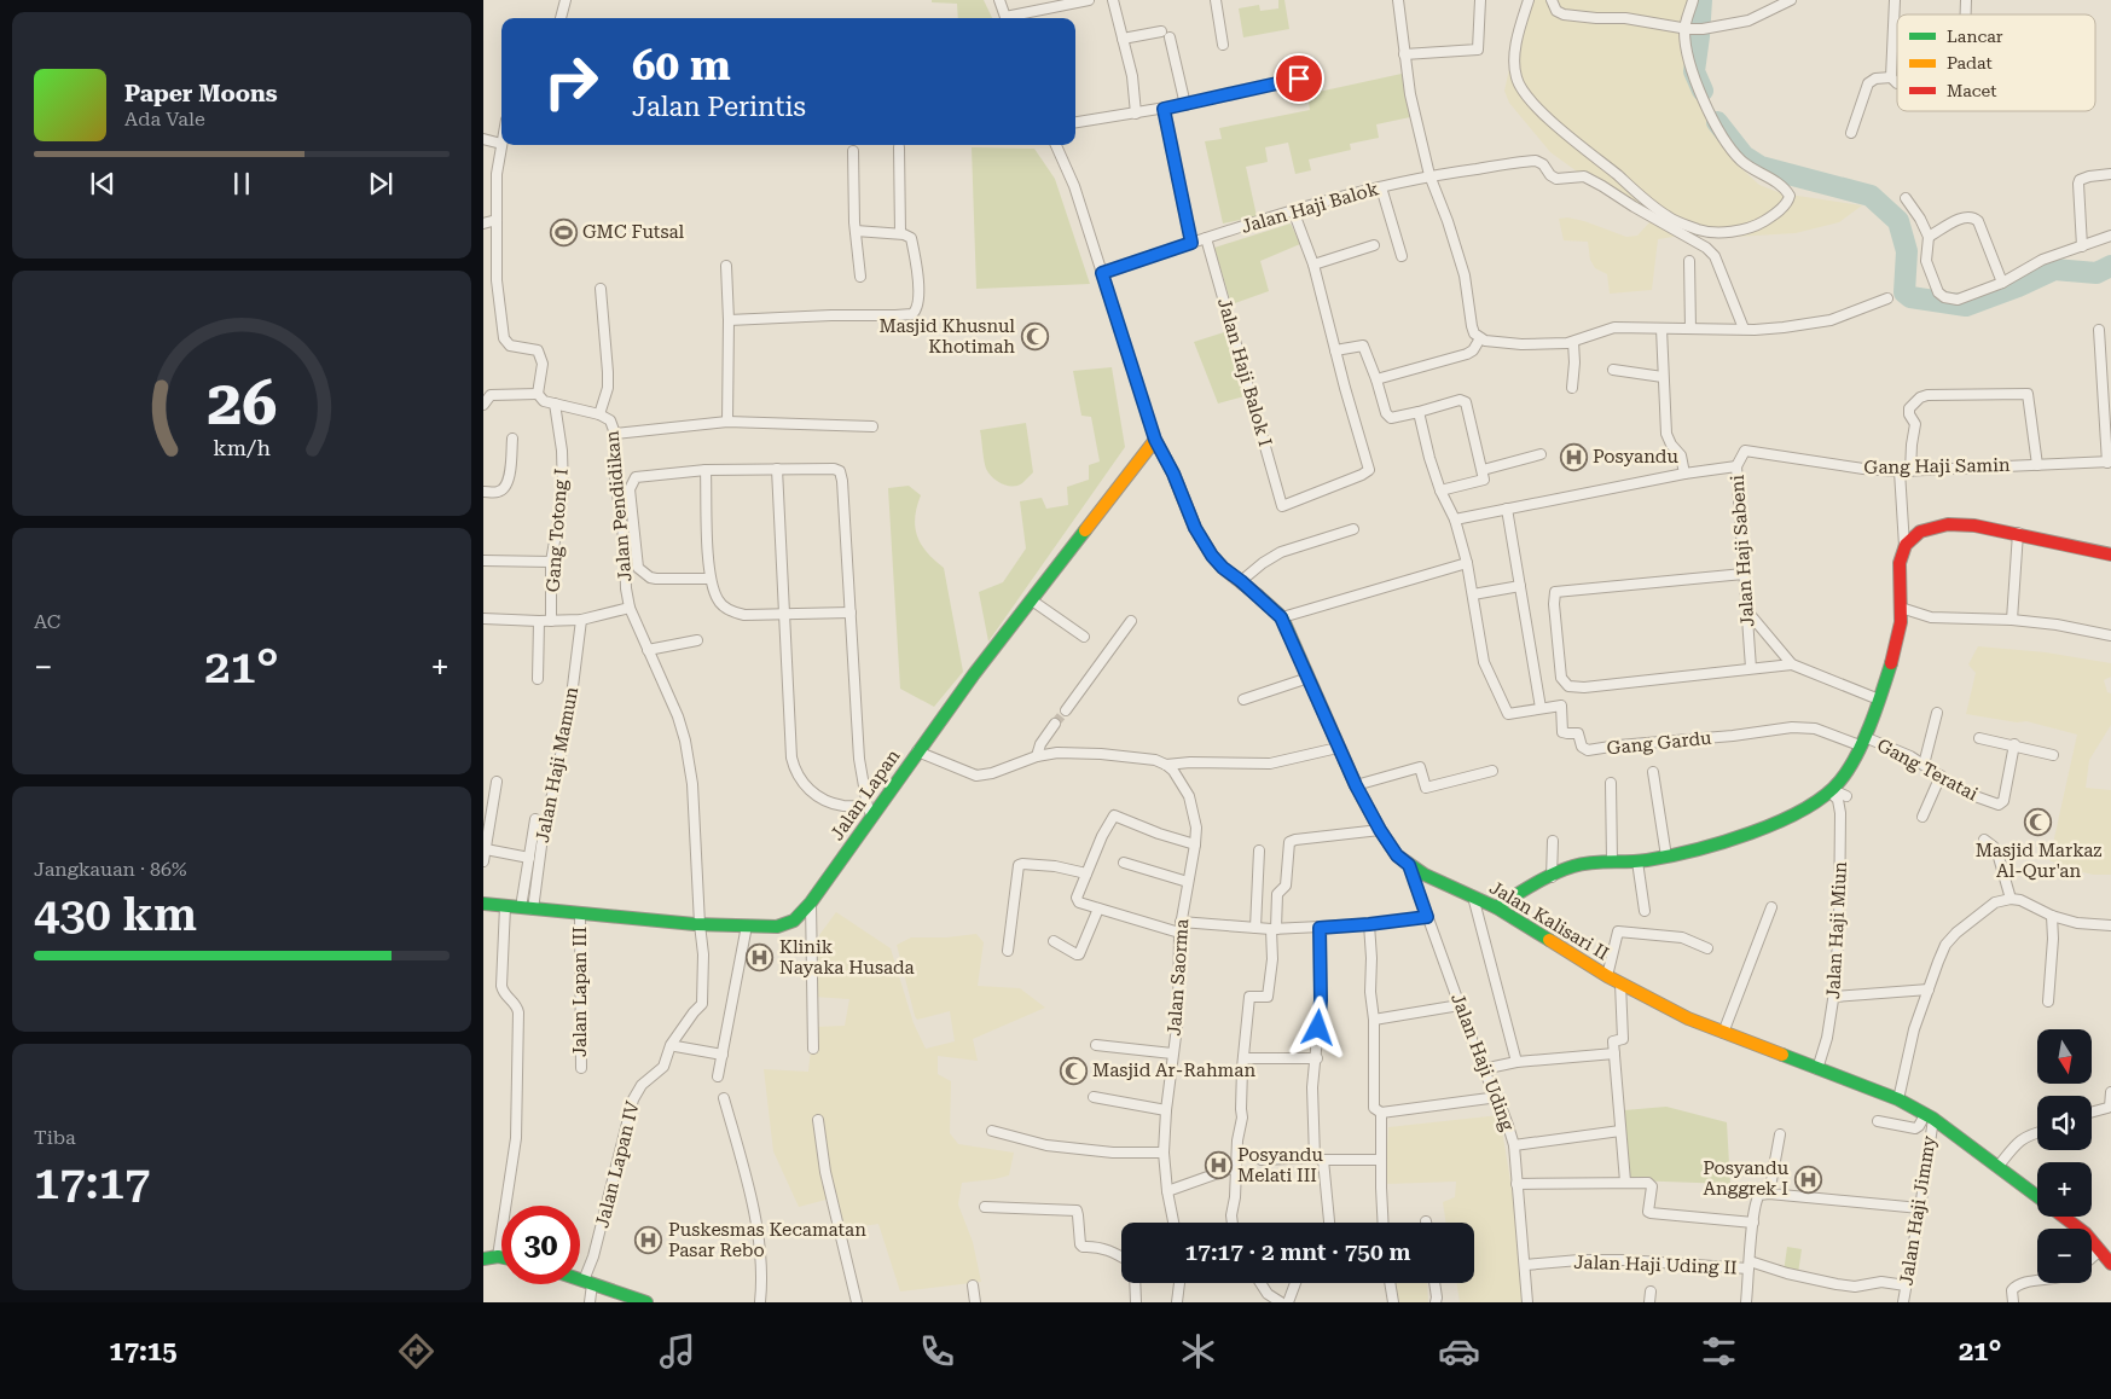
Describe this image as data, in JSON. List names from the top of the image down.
{
  "streets": {
    "street": [
      "Jalan Haji Balok",
      "Jalan Haji Balok I",
      "Gang Haji Samin",
      "Jalan Pendidikan",
      "Gang Totong I",
      "Jalan Haji Sabeni",
      "Gang Gardu",
      "Jalan Haji Mamun",
      "Gang Teratai",
      "Jalan Lapan",
      "Jalan Kalisari II",
      "Jalan Haji Miun",
      "Jalan Saorma",
      "Jalan Lapan III",
      "Jalan Haji Uding",
      "Jalan Lapan IV",
      "Jalan Haji Jimmy",
      "Jalan Haji Uding II"
    ]
  },
  "crossings": [
    ["Jalan Haji Balok", "Jalan Haji Balok I"],
    ["Gang Haji Samin", "Jalan Haji Sabeni"],
    ["Jalan Pendidikan", "Gang Totong I"],
    ["Jalan Pendidikan", "Jalan Lapan"],
    ["Jalan Pendidikan", "Jalan Lapan IV"],
    ["Gang Gardu", "Gang Teratai"],
    ["Jalan Haji Mamun", "Jalan Lapan"],
    ["Jalan Lapan", "Jalan Kalisari II"],
    ["Jalan Lapan", "Jalan Lapan III"],
    ["Jalan Lapan", "Jalan Lapan IV"],
    ["Jalan Kalisari II", "Jalan Haji Miun"],
    ["Jalan Kalisari II", "Jalan Haji Uding"],
    ["Jalan Kalisari II", "Jalan Haji Jimmy"],
    ["Jalan Haji Uding", "Jalan Haji Uding II"],
    ["Jalan Haji Jimmy", "Jalan Haji Uding II"]
  ],
  "places": {
    "sports": ["GMC Futsal"],
    "mosque": ["Masjid Khusnul Khotimah", "Masjid Markaz Al-Qur'an", "Masjid Ar-Rahman"],
    "hospital": [
      "Posyandu",
      "Klinik Nayaka Husada",
      "Posyandu Melati III",
      "Posyandu Anggrek I",
      "Puskesmas Kecamatan Pasar Rebo"
    ]
  },
  "legend": ["Lancar", "Padat", "Macet"],
  "north": "bottom",
  "page": {
    "turn": ["60 m", "Jalan Perintis"],
    "song": ["Paper Moons", "Ada Vale"],
    "tile": [
      "AC",
      ["Jangkauan · 86%", "430 km"],
      ["Tiba", "17:17"]
    ],
    "heat": ["−", "21°", "+"],
    "map_buttons": ["+", "−"],
    "limit": "30",
    "trip": "17:17 · 2 mnt · 750 m",
    "tabs": ["17:15", "21°"],
    "gauge": ["26", "km/h"]
  }
}
